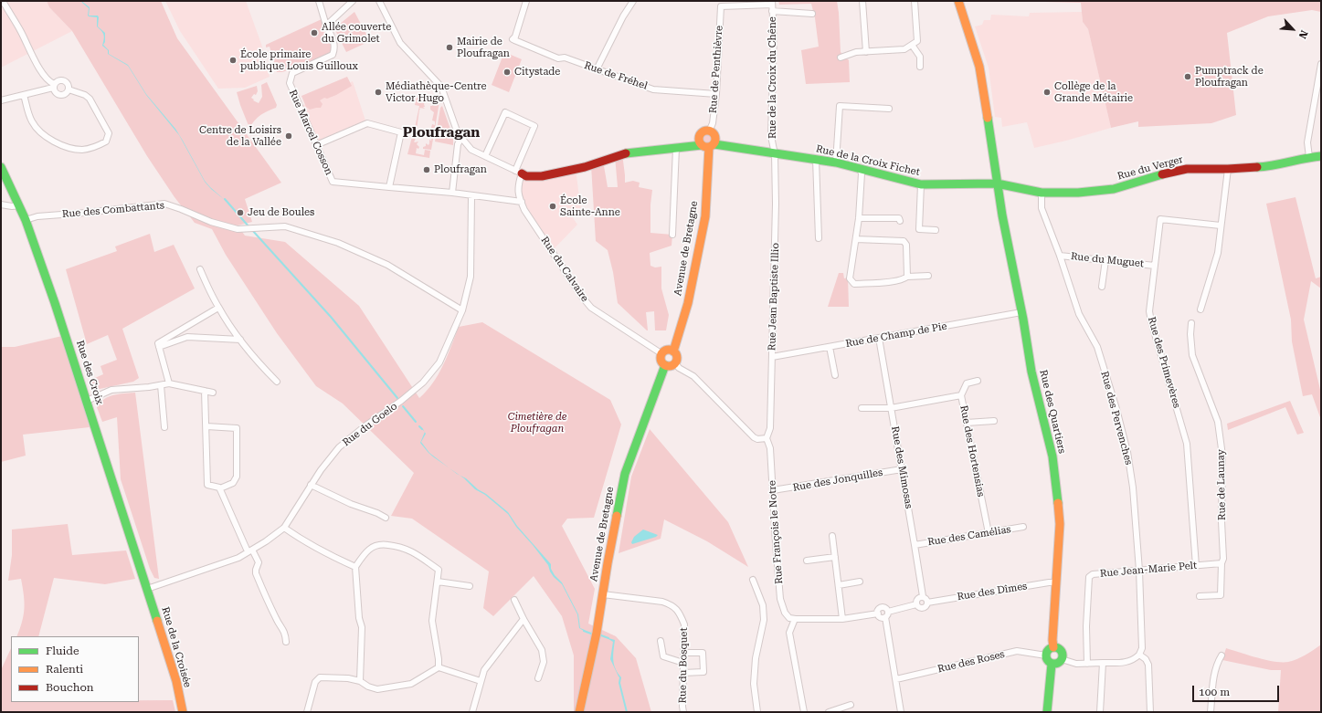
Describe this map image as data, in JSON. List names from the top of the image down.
{
  "streets": {
    "street": [
      "Rue de Penthièvre",
      "Rue de Fréhel",
      "Rue de la Croix du Chêne",
      "Rue Marcel Cosson",
      "Rue de la Croix Fichet",
      "Rue du Verger",
      "Rue des Combattants",
      "Avenue de Bretagne",
      "Rue du Muguet",
      "Rue du Calvaire",
      "Rue Jean Baptiste Illio",
      "Rue de Champ de Pie",
      "Rue des Primevères",
      "Rue des Croix",
      "Rue des Quartiers",
      "Rue des Pervenches",
      "Rue du Goelo",
      "Rue des Hortensias",
      "Rue des Mimosas",
      "Rue des Jonquilles",
      "Rue de Launay",
      "Rue François le Notre",
      "Rue des Camélias",
      "Rue Jean-Marie Pelt",
      "Rue des Dîmes",
      "Rue de la Croisée",
      "Rue des Roses",
      "Rue du Bosquet"
    ]
  },
  "crossings": [
    ["Rue de Penthièvre", "Rue de Fréhel"],
    ["Rue de Penthièvre", "Rue de la Croix du Chêne"],
    ["Rue de la Croix du Chêne", "Rue de la Croix Fichet"],
    ["Rue de la Croix du Chêne", "Rue Jean Baptiste Illio"],
    ["Rue de la Croix Fichet", "Rue du Verger"],
    ["Rue de la Croix Fichet", "Avenue de Bretagne"],
    ["Rue de la Croix Fichet", "Rue du Calvaire"],
    ["Rue de la Croix Fichet", "Rue Jean Baptiste Illio"],
    ["Rue de la Croix Fichet", "Rue des Quartiers"],
    ["Rue du Verger", "Rue des Quartiers"],
    ["Rue du Verger", "Rue des Pervenches"],
    ["Rue des Combattants", "Rue des Croix"],
    ["Rue des Combattants", "Rue du Goelo"],
    ["Avenue de Bretagne", "Rue du Calvaire"],
    ["Avenue de Bretagne", "Rue du Bosquet"],
    ["Rue du Muguet", "Rue des Primevères"],
    ["Rue du Muguet", "Rue des Pervenches"],
    ["Rue Jean Baptiste Illio", "Rue de Champ de Pie"],
    ["Rue Jean Baptiste Illio", "Rue François le Notre"],
    ["Rue de Champ de Pie", "Rue des Quartiers"],
    ["Rue de Champ de Pie", "Rue des Mimosas"],
    ["Rue des Primevères", "Rue Jean-Marie Pelt"],
    ["Rue des Croix", "Rue du Goelo"],
    ["Rue des Croix", "Rue de la Croisée"],
    ["Rue des Quartiers", "Rue des Dîmes"],
    ["Rue des Quartiers", "Rue des Roses"],
    ["Rue des Pervenches", "Rue Jean-Marie Pelt"],
    ["Rue du Goelo", "Rue de la Croisée"],
    ["Rue des Hortensias", "Rue des Mimosas"],
    ["Rue des Hortensias", "Rue des Camélias"],
    ["Rue des Mimosas", "Rue des Jonquilles"],
    ["Rue des Mimosas", "Rue des Camélias"],
    ["Rue des Mimosas", "Rue des Dîmes"],
    ["Rue des Jonquilles", "Rue François le Notre"],
    ["Rue de Launay", "Rue Jean-Marie Pelt"]
  ],
  "districts": ["Ploufragan"],
  "parks": ["Cimetière de Ploufragan"],
  "places": [
    "Allée couverte du Grimolet",
    "Mairie de Ploufragan",
    "École primaire publique Louis Guilloux",
    "Citystade",
    "Pumptrack de Ploufragan",
    "Médiathèque-Centre Victor Hugo",
    "Collège de la Grande Métairie",
    "Centre de Loisirs de la Vallée",
    "Ploufragan",
    "École Sainte-Anne",
    "Jeu de Boules"
  ],
  "legend": ["Fluide", "Ralenti", "Bouchon"],
  "scale_bar": "100 m",
  "north": "bottom right"
}
